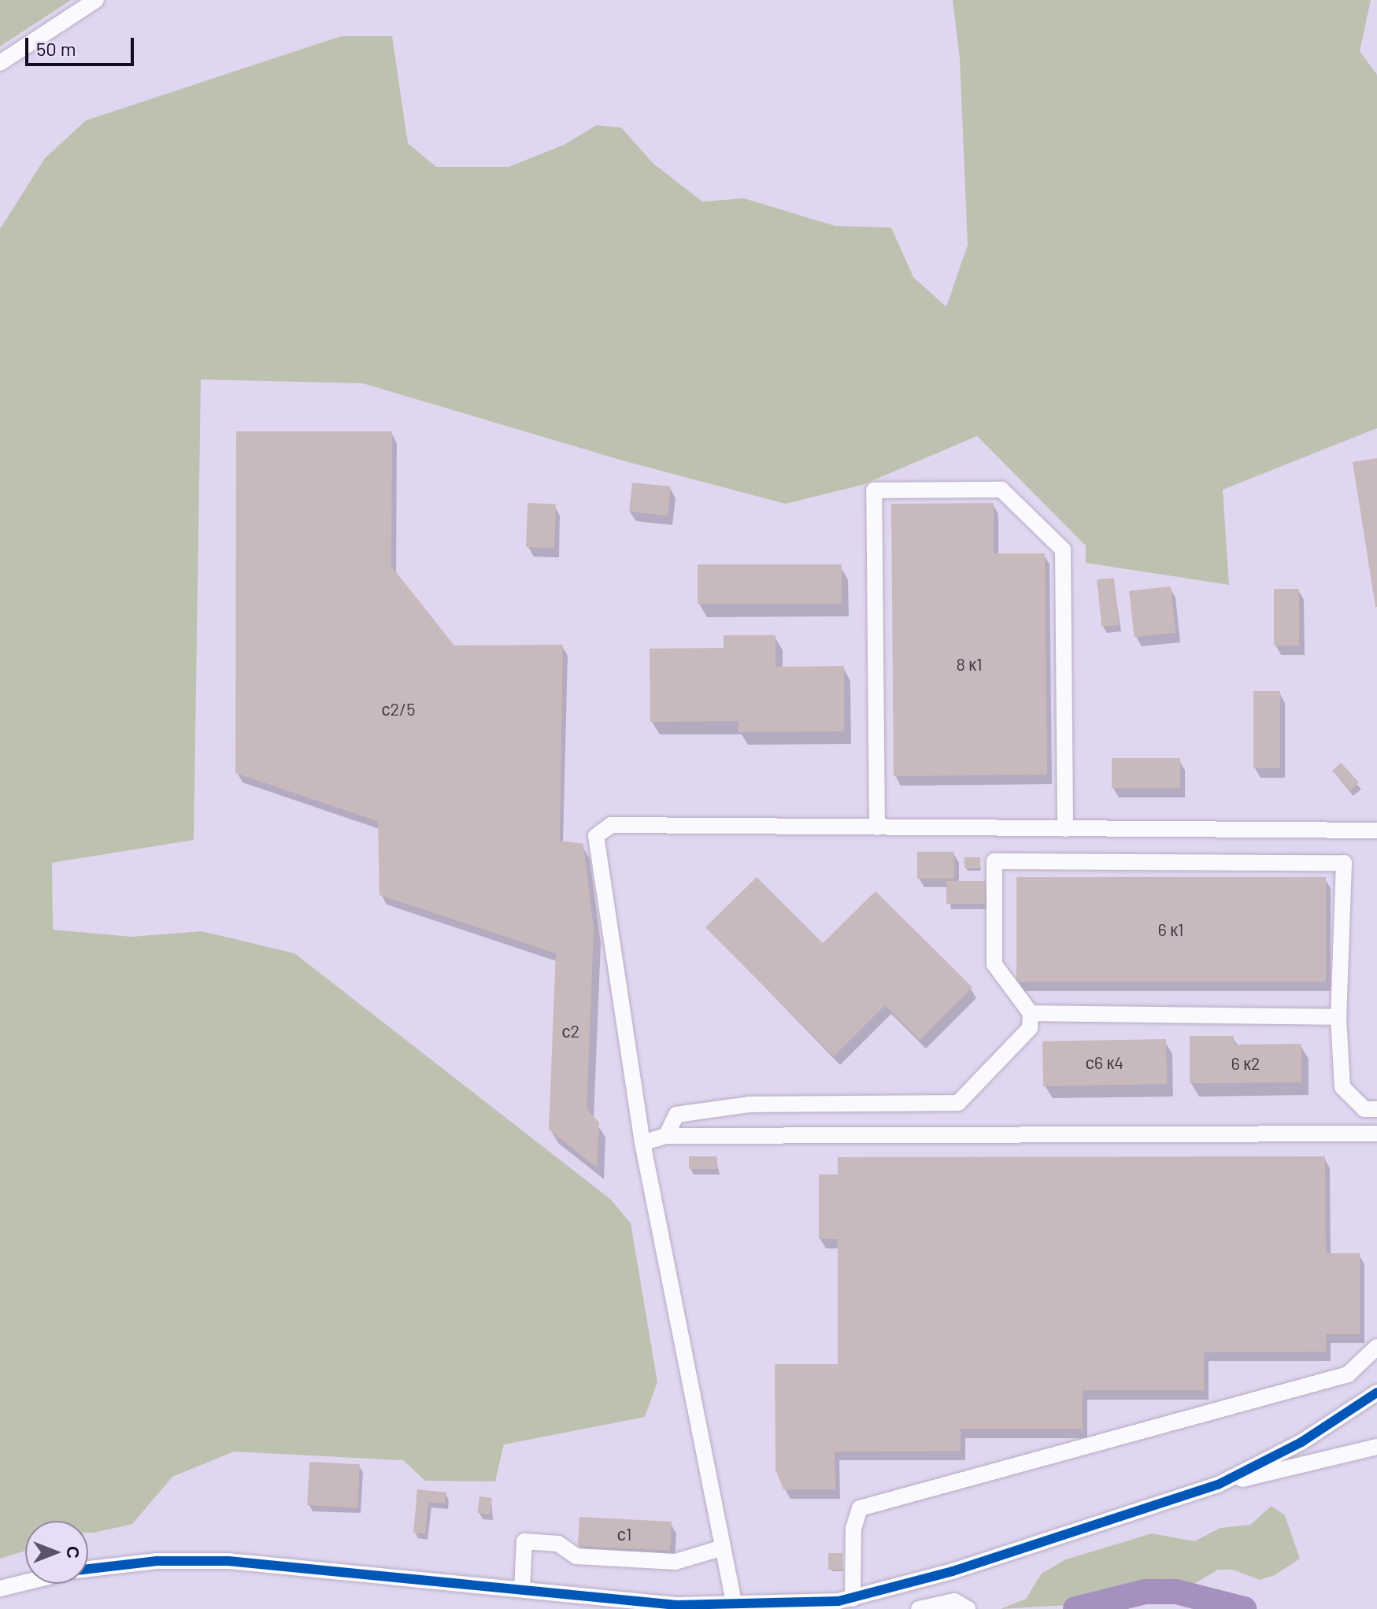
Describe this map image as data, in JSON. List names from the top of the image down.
{
  "house_numbers": [
    "8 к1",
    "с2/5",
    "6 к1",
    "с2",
    "с6 к4",
    "6 к2",
    "с1"
  ],
  "scale_bar": "50 m",
  "north": "right"
}
